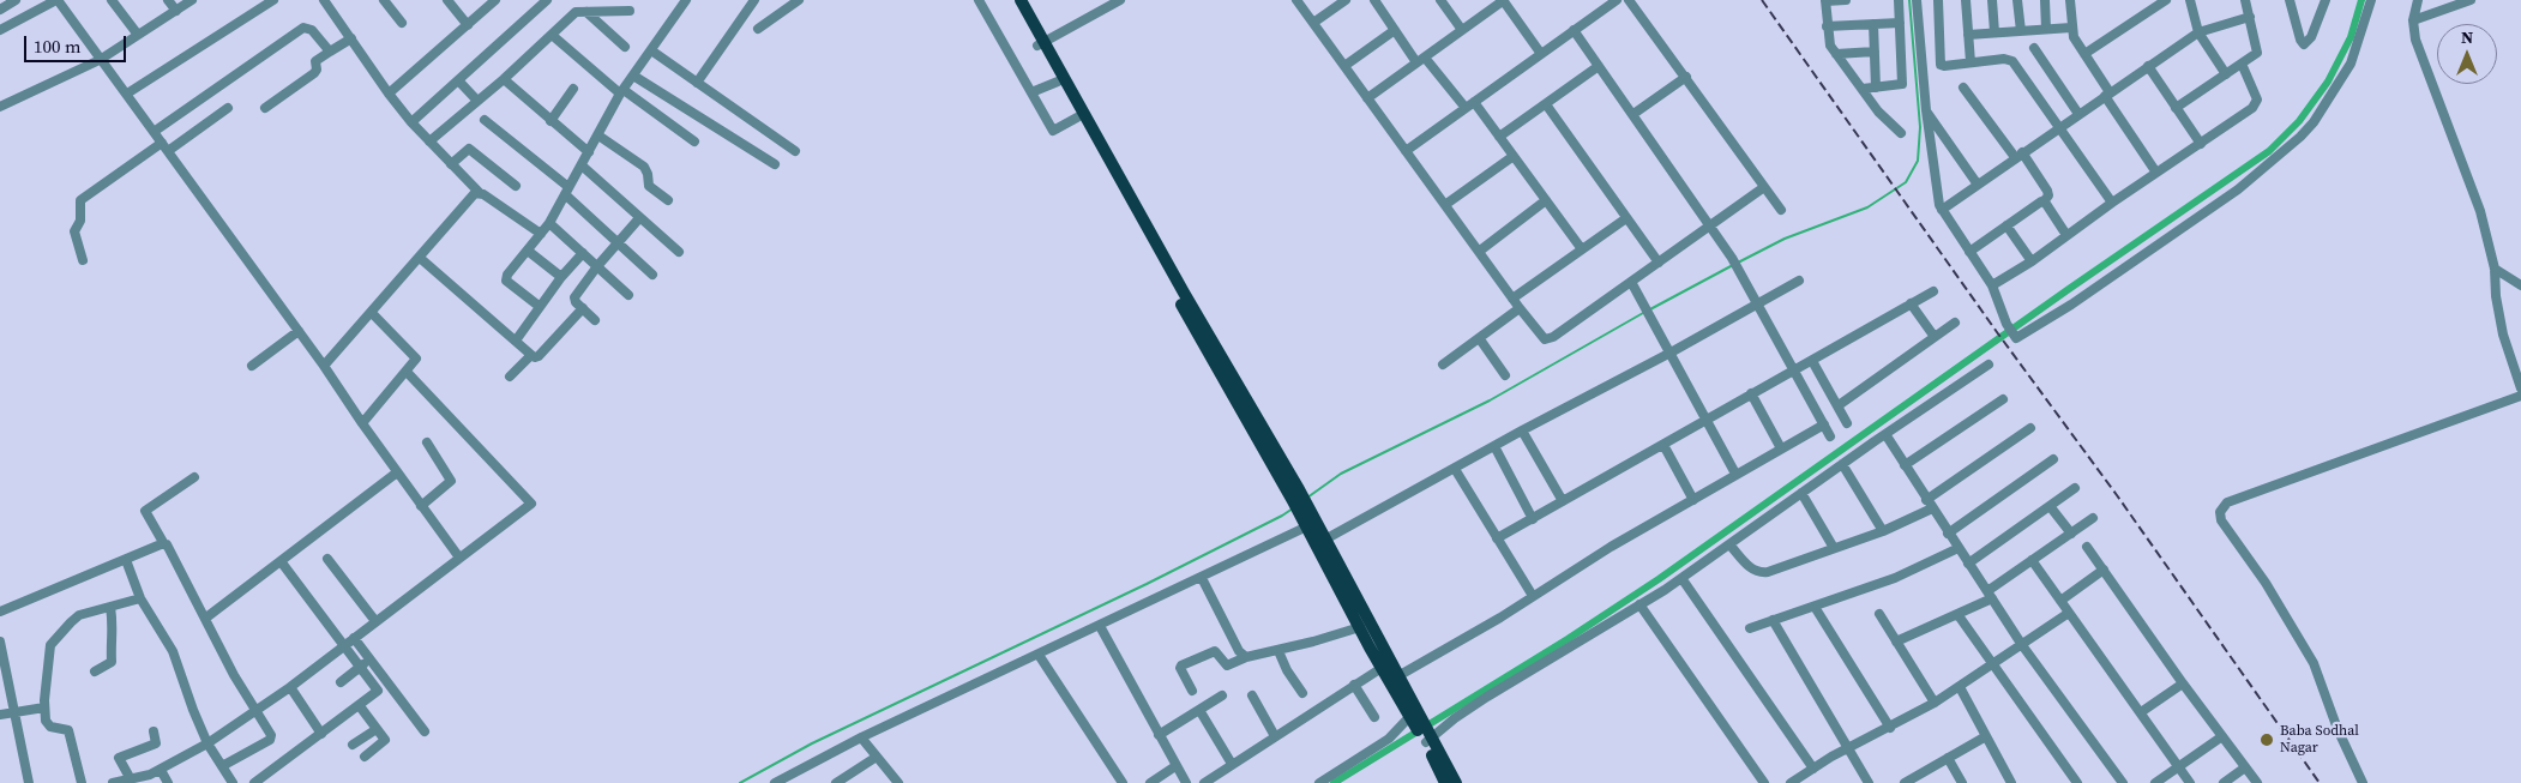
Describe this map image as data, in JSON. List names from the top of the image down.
{
  "places": ["Baba Sodhal Nagar"],
  "scale_bar": "100 m",
  "north": "top"
}
